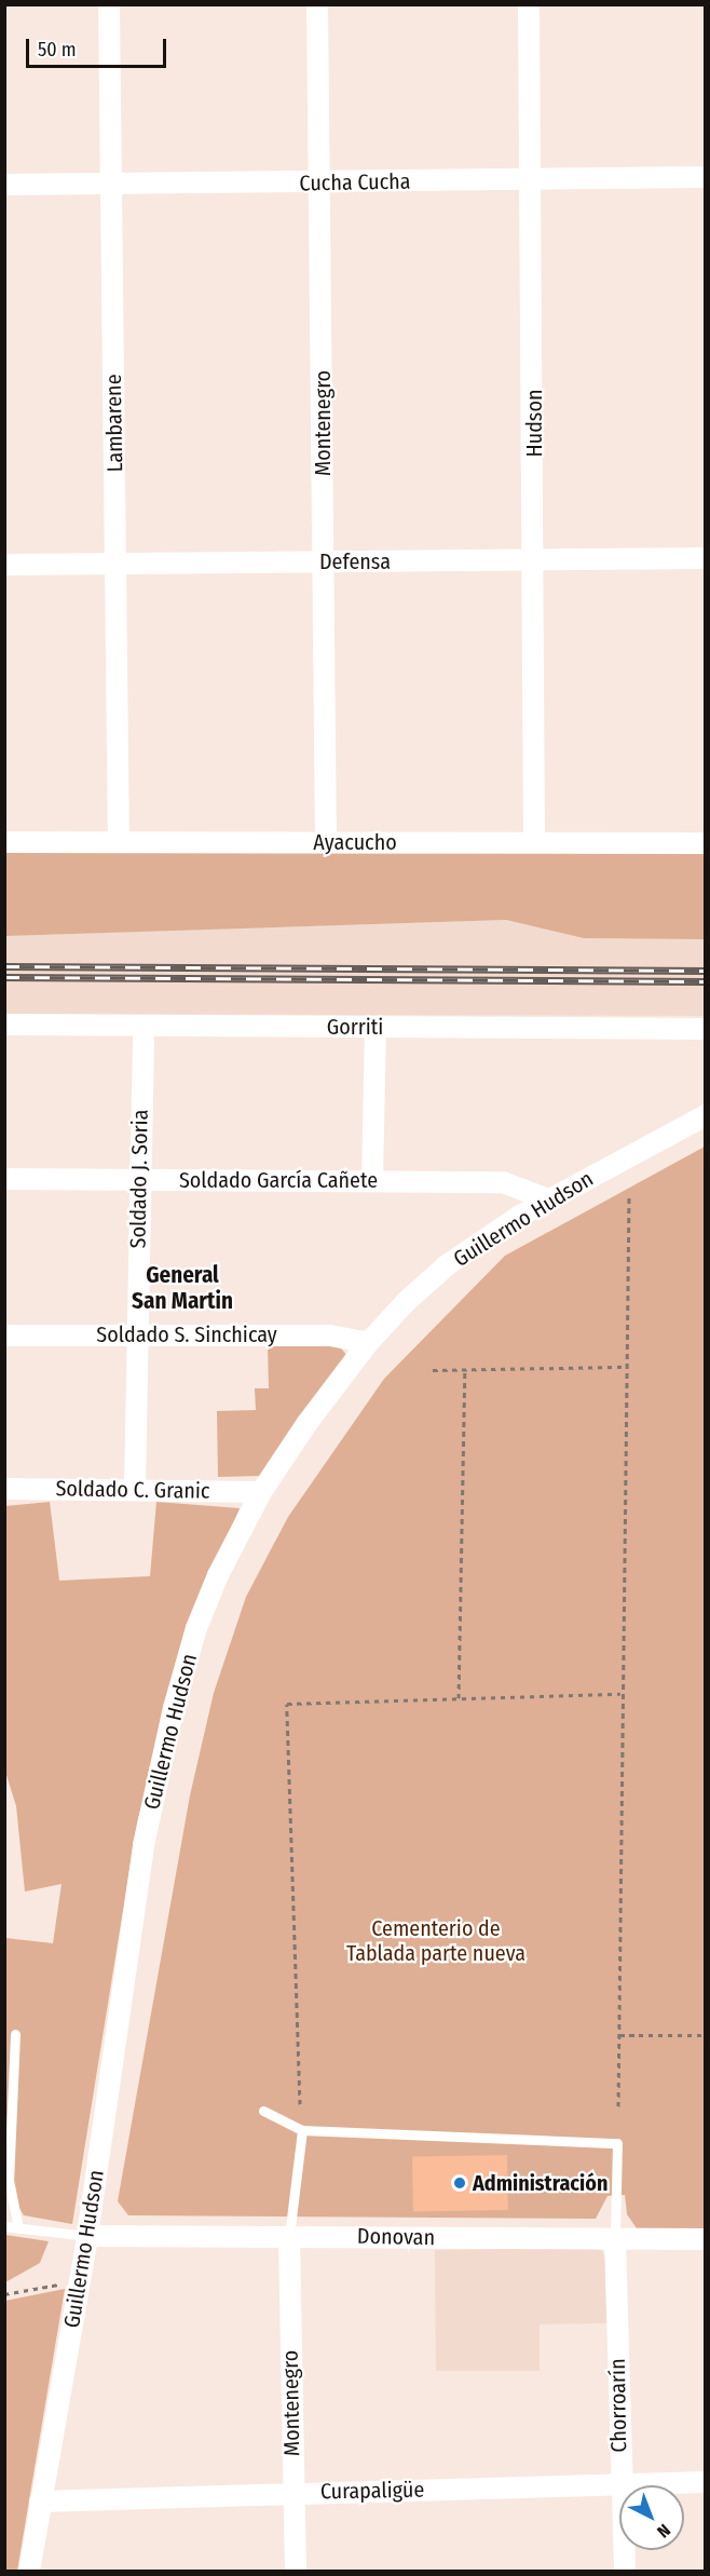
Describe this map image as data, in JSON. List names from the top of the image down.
{
  "streets": {
    "street": [
      "Cucha Cucha",
      "Lambarene",
      "Montenegro",
      "Hudson",
      "Defensa",
      "Ayacucho",
      "Gorriti",
      "Soldado J. Soria",
      "Soldado García Cañete",
      "Guillermo Hudson",
      "Soldado S. Sinchicay",
      "Soldado C. Granic",
      "Donovan",
      "Chorroarín",
      "Curapaligüe"
    ]
  },
  "crossings": [
    ["Cucha Cucha", "Lambarene"],
    ["Cucha Cucha", "Montenegro"],
    ["Cucha Cucha", "Hudson"],
    ["Lambarene", "Defensa"],
    ["Lambarene", "Ayacucho"],
    ["Montenegro", "Defensa"],
    ["Montenegro", "Ayacucho"],
    ["Montenegro", "Donovan"],
    ["Montenegro", "Curapaligüe"],
    ["Hudson", "Defensa"],
    ["Hudson", "Ayacucho"],
    ["Gorriti", "Soldado J. Soria"],
    ["Soldado J. Soria", "Soldado García Cañete"],
    ["Soldado J. Soria", "Soldado S. Sinchicay"],
    ["Soldado J. Soria", "Soldado C. Granic"],
    ["Soldado García Cañete", "Guillermo Hudson"],
    ["Guillermo Hudson", "Soldado S. Sinchicay"],
    ["Guillermo Hudson", "Soldado C. Granic"],
    ["Guillermo Hudson", "Donovan"],
    ["Guillermo Hudson", "Curapaligüe"],
    ["Donovan", "Chorroarín"],
    ["Chorroarín", "Curapaligüe"]
  ],
  "districts": ["General San Martin"],
  "parks": ["Cementerio de Tablada parte nueva"],
  "places": ["Administración"],
  "scale_bar": "50 m",
  "north": "bottom right"
}
